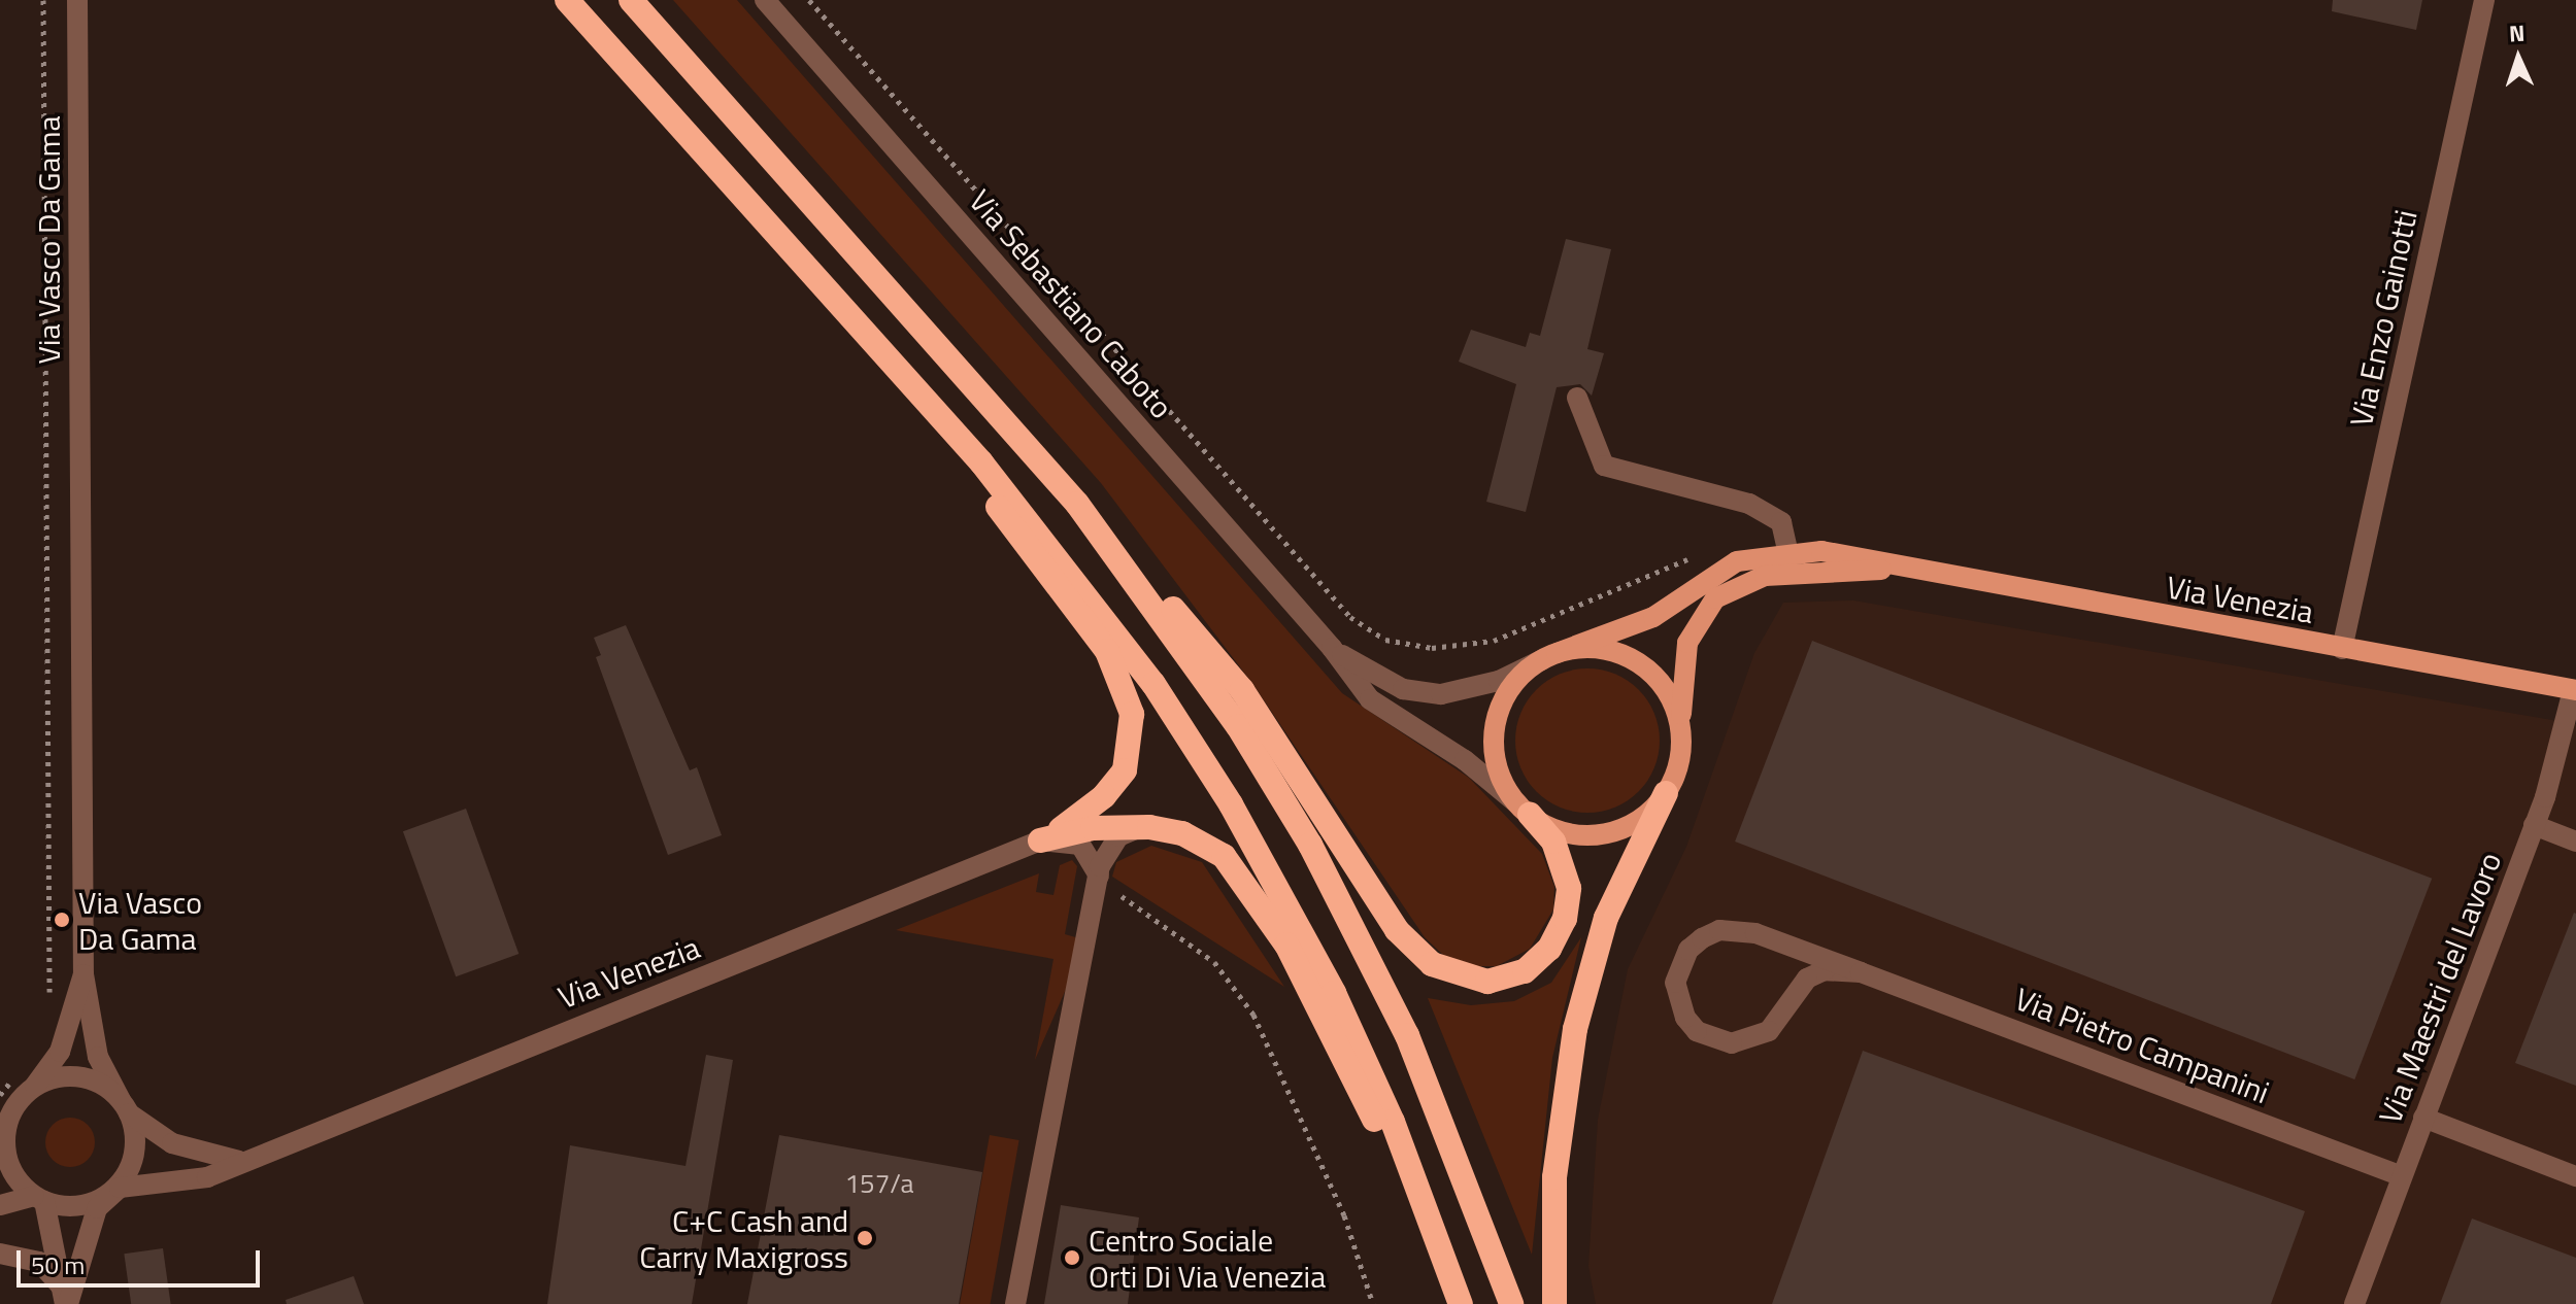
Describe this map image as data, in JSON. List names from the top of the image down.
{
  "streets": {
    "main road": ["Via Venezia"],
    "street": [
      "Via Vasco Da Gama",
      "Via Sebastiano Caboto",
      "Via Enzo Gainotti",
      "Via Maestri del Lavoro",
      "Via Pietro Campanini"
    ]
  },
  "crossings": [
    ["Via Vasco Da Gama", "Via Venezia"],
    ["Via Sebastiano Caboto", "Via Venezia"],
    ["Via Enzo Gainotti", "Via Venezia"],
    ["Via Venezia", "Via Maestri del Lavoro"],
    ["Via Maestri del Lavoro", "Via Pietro Campanini"]
  ],
  "places": ["Via Vasco Da Gama", "C+C Cash and Carry Maxigross", "Centro Sociale Orti Di Via Venezia"],
  "house_numbers": ["157/a"],
  "scale_bar": "50 m",
  "north": "top"
}
